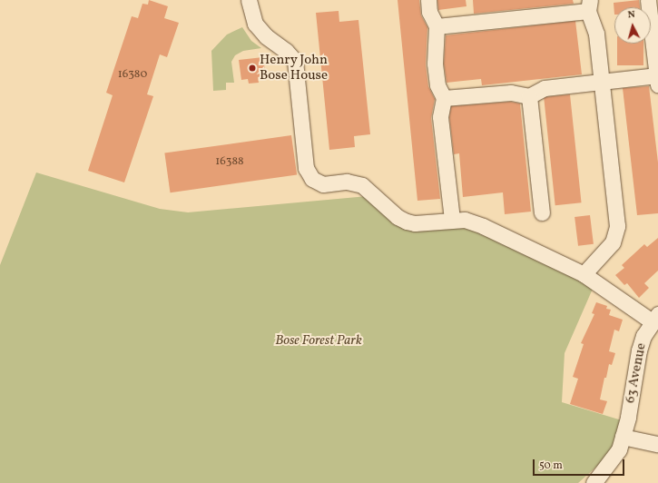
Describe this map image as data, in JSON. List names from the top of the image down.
{
  "streets": {
    "street": ["63 Avenue"]
  },
  "parks": ["Bose Forest Park"],
  "places": ["Henry John Bose House"],
  "house_numbers": ["16380", "16388"],
  "scale_bar": "50 m",
  "north": "top"
}
